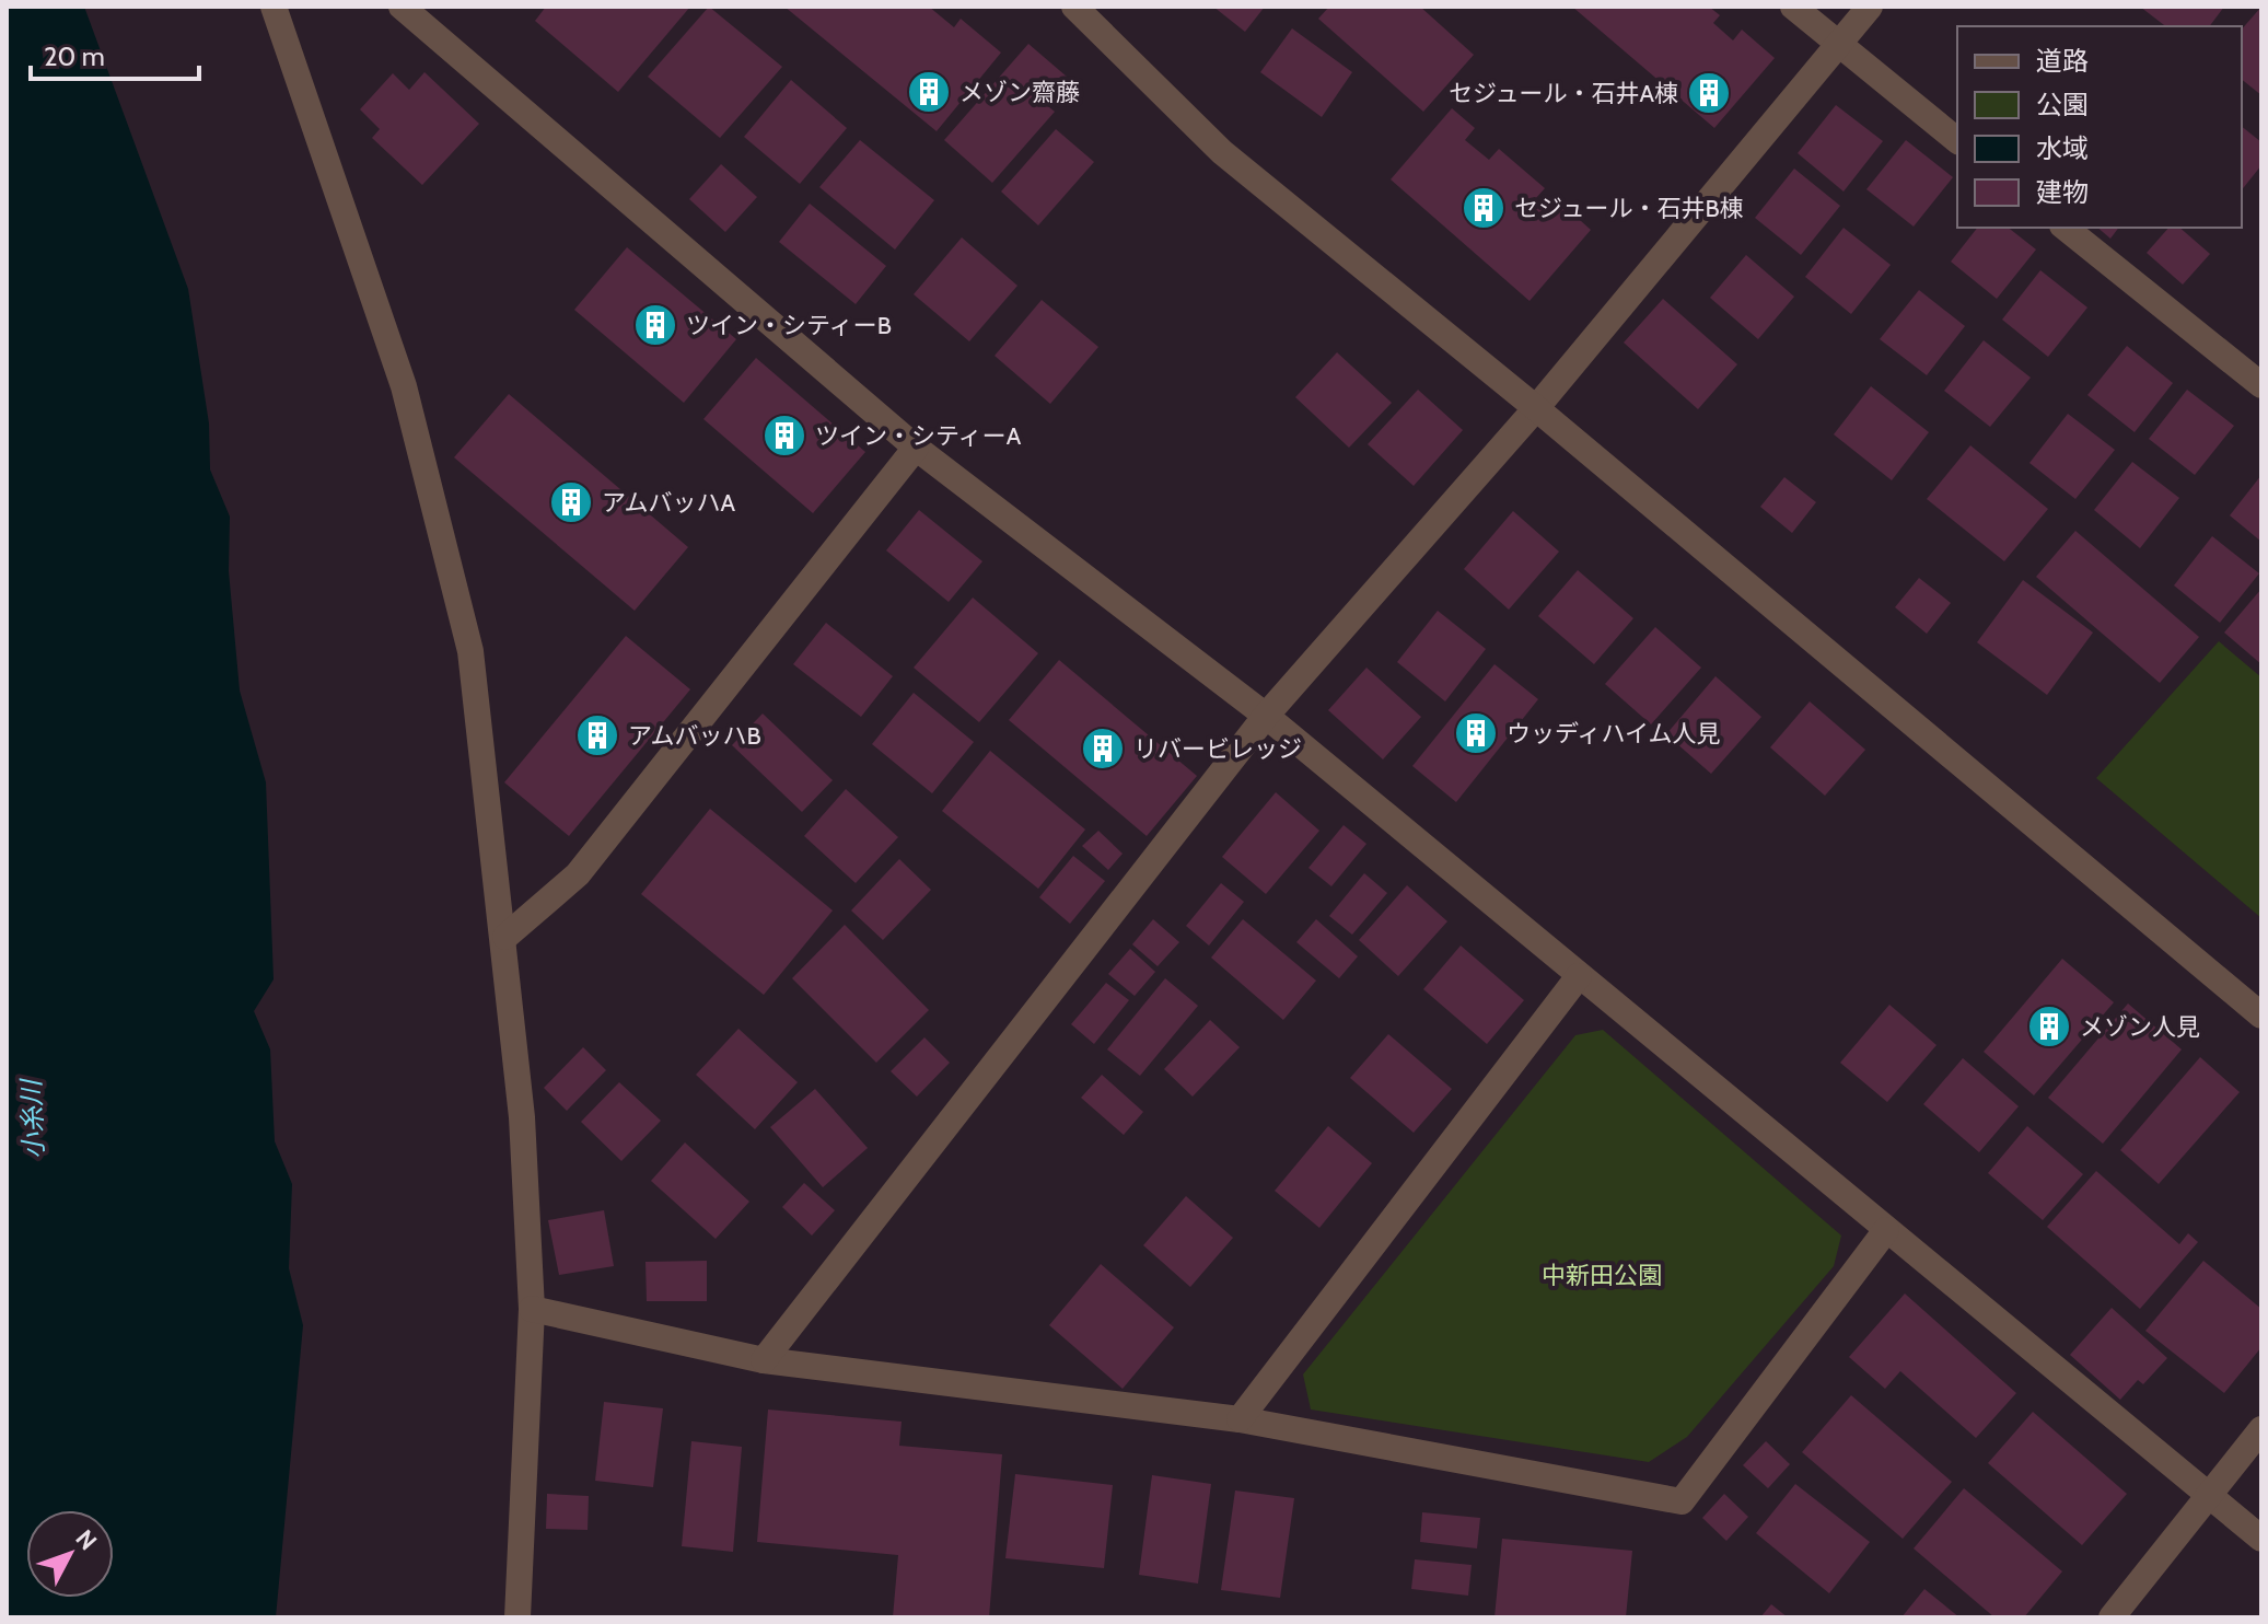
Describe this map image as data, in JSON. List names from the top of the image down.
{
  "water": ["小糸川"],
  "parks": ["中新田公園"],
  "places": {
    "building": [
      "メゾン齋藤",
      "セジュール・石井A棟",
      "セジュール・石井B棟",
      "ツイン・シティーB",
      "ツイン・シティーA",
      "アムバッハA",
      "ウッディハイム人見",
      "アムバッハB",
      "リバービレッジ",
      "メゾン人見"
    ]
  },
  "legend": [
    "道路",
    "公園",
    "水域",
    "建物"
  ],
  "scale_bar": "20 m",
  "north": "top right"
}
